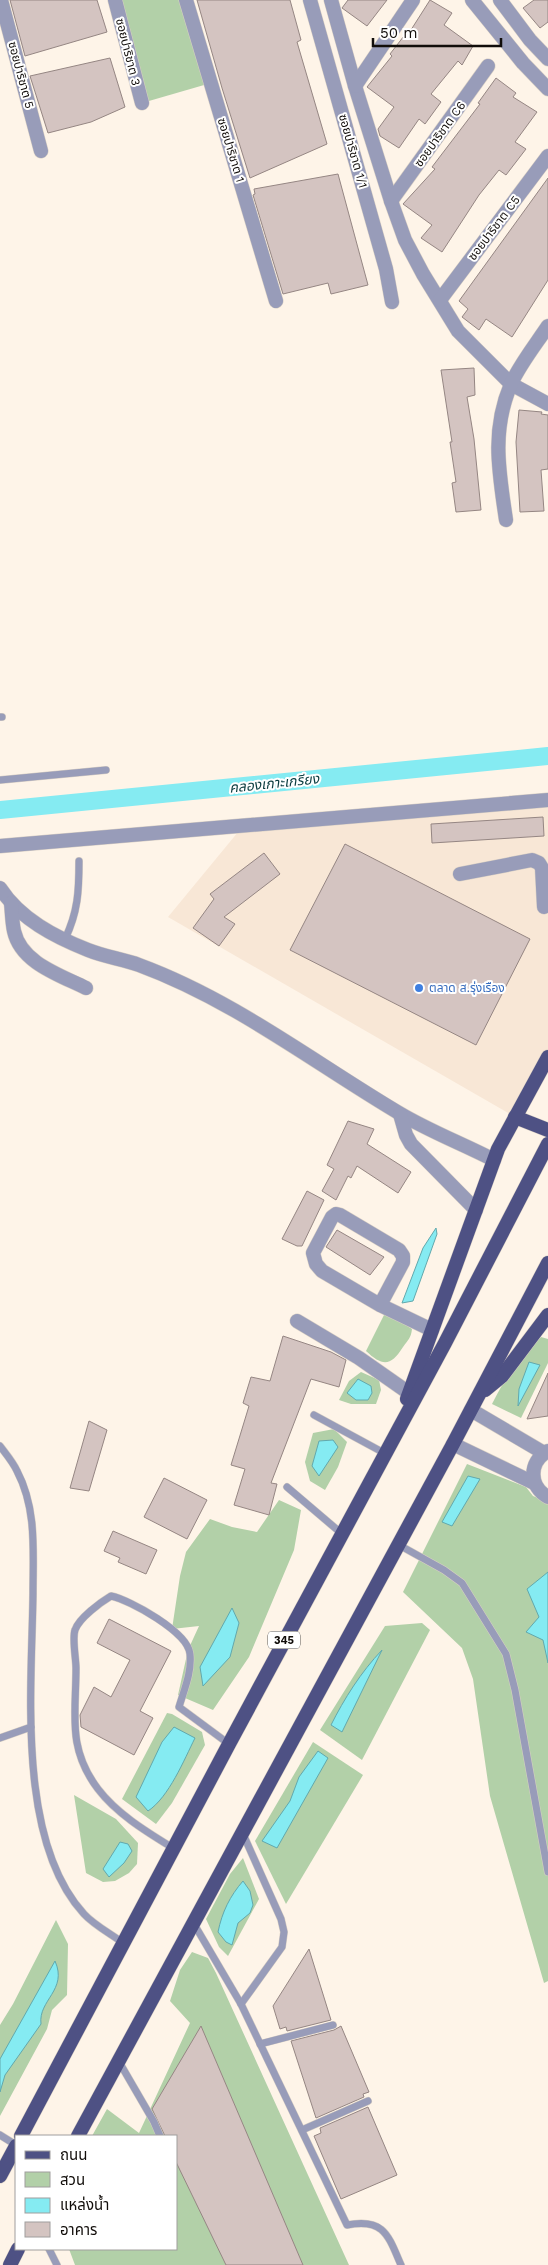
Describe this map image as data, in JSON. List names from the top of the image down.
{
  "streets": {
    "main road": ["345"],
    "street": [
      "ซอยปาริชาต 3",
      "ซอยปาริชาต 5",
      "ซอยปาริชาต C6",
      "ซอยปาริชาต 1",
      "ซอยปาริชาต 1/1",
      "ซอยปาริชาต C5"
    ]
  },
  "water": ["คลองเกาะเกรียง"],
  "places": ["ตลาด ส.รุ่งเรือง"],
  "legend": [
    "ถนน",
    "สวน",
    "แหล่งน้ำ",
    "อาคาร"
  ],
  "scale_bar": "50 m"
}
